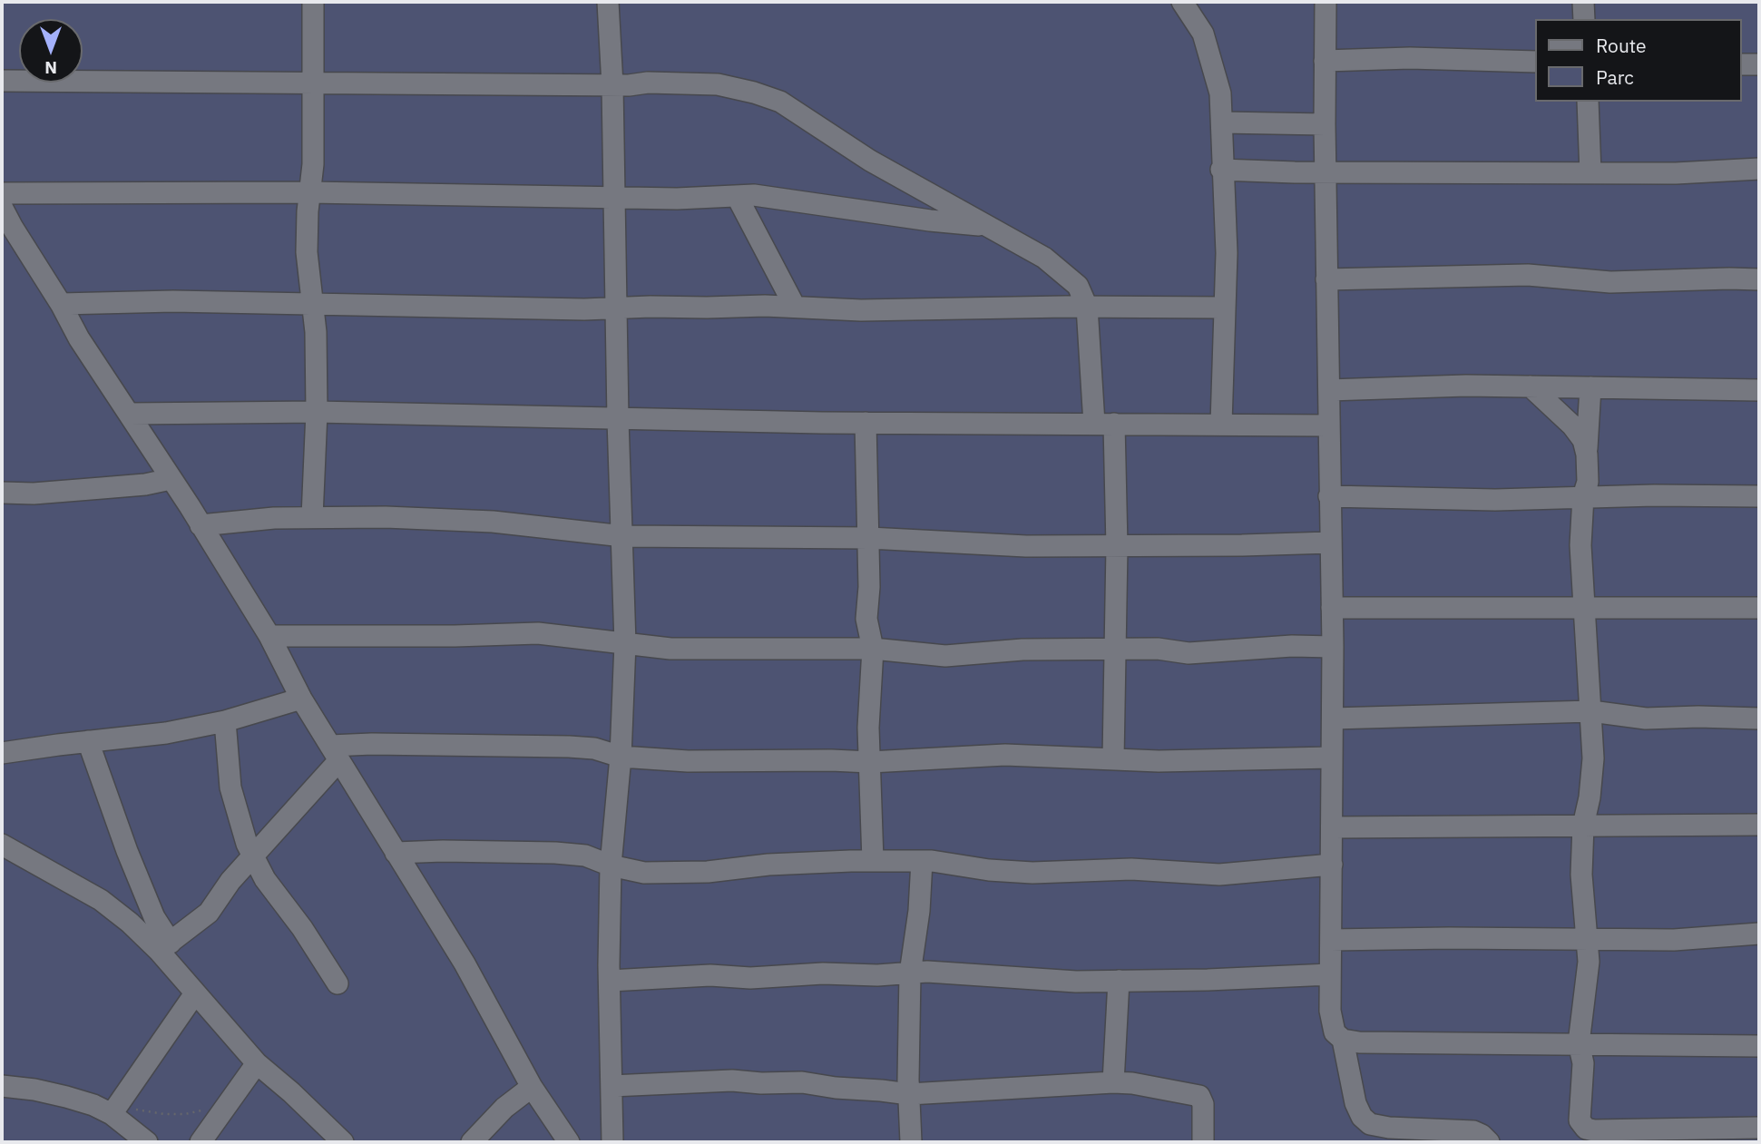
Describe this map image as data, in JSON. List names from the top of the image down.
{
  "legend": ["Route", "Parc"],
  "north": "bottom"
}
